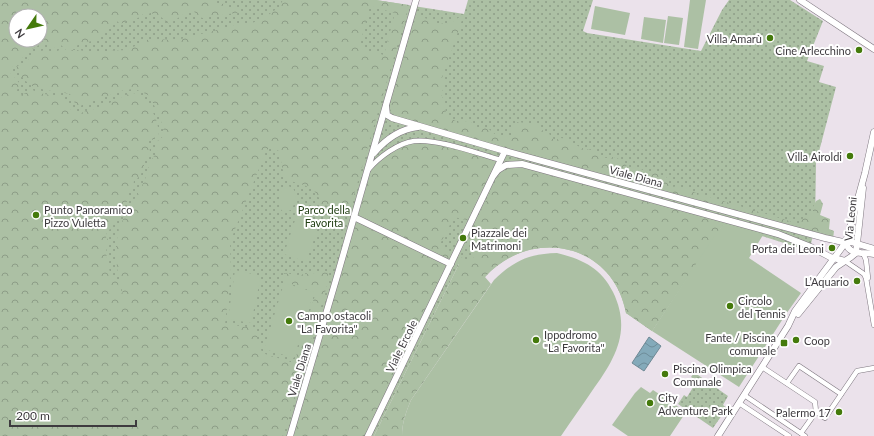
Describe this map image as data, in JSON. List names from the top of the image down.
{
  "streets": {
    "street": ["Viale Diana", "Via Leoni", "Viale Ercole"]
  },
  "crossings": [
    ["Viale Diana", "Via Leoni"],
    ["Viale Diana", "Viale Ercole"]
  ],
  "parks": ["Parco della Favorita"],
  "places": {
    "other": [
      "Villa Amarù",
      "Cine Arlecchino",
      "Villa Airoldi",
      "Punto Panoramico Pizzo Vuletta",
      "Piazzale dei Matrimoni",
      "Porta dei Leoni",
      "L’Aquario",
      "Circolo del Tennis",
      "Campo ostacoli \"La Favorita\"",
      "Ippodromo \"La Favorita\"",
      "Coop",
      "Piscina Olimpica Comunale",
      "City Adventure Park",
      "Palermo 17"
    ],
    "transit": ["Fante / Piscina comunale"]
  },
  "scale_bar": "200 m",
  "north": "bottom left"
}
